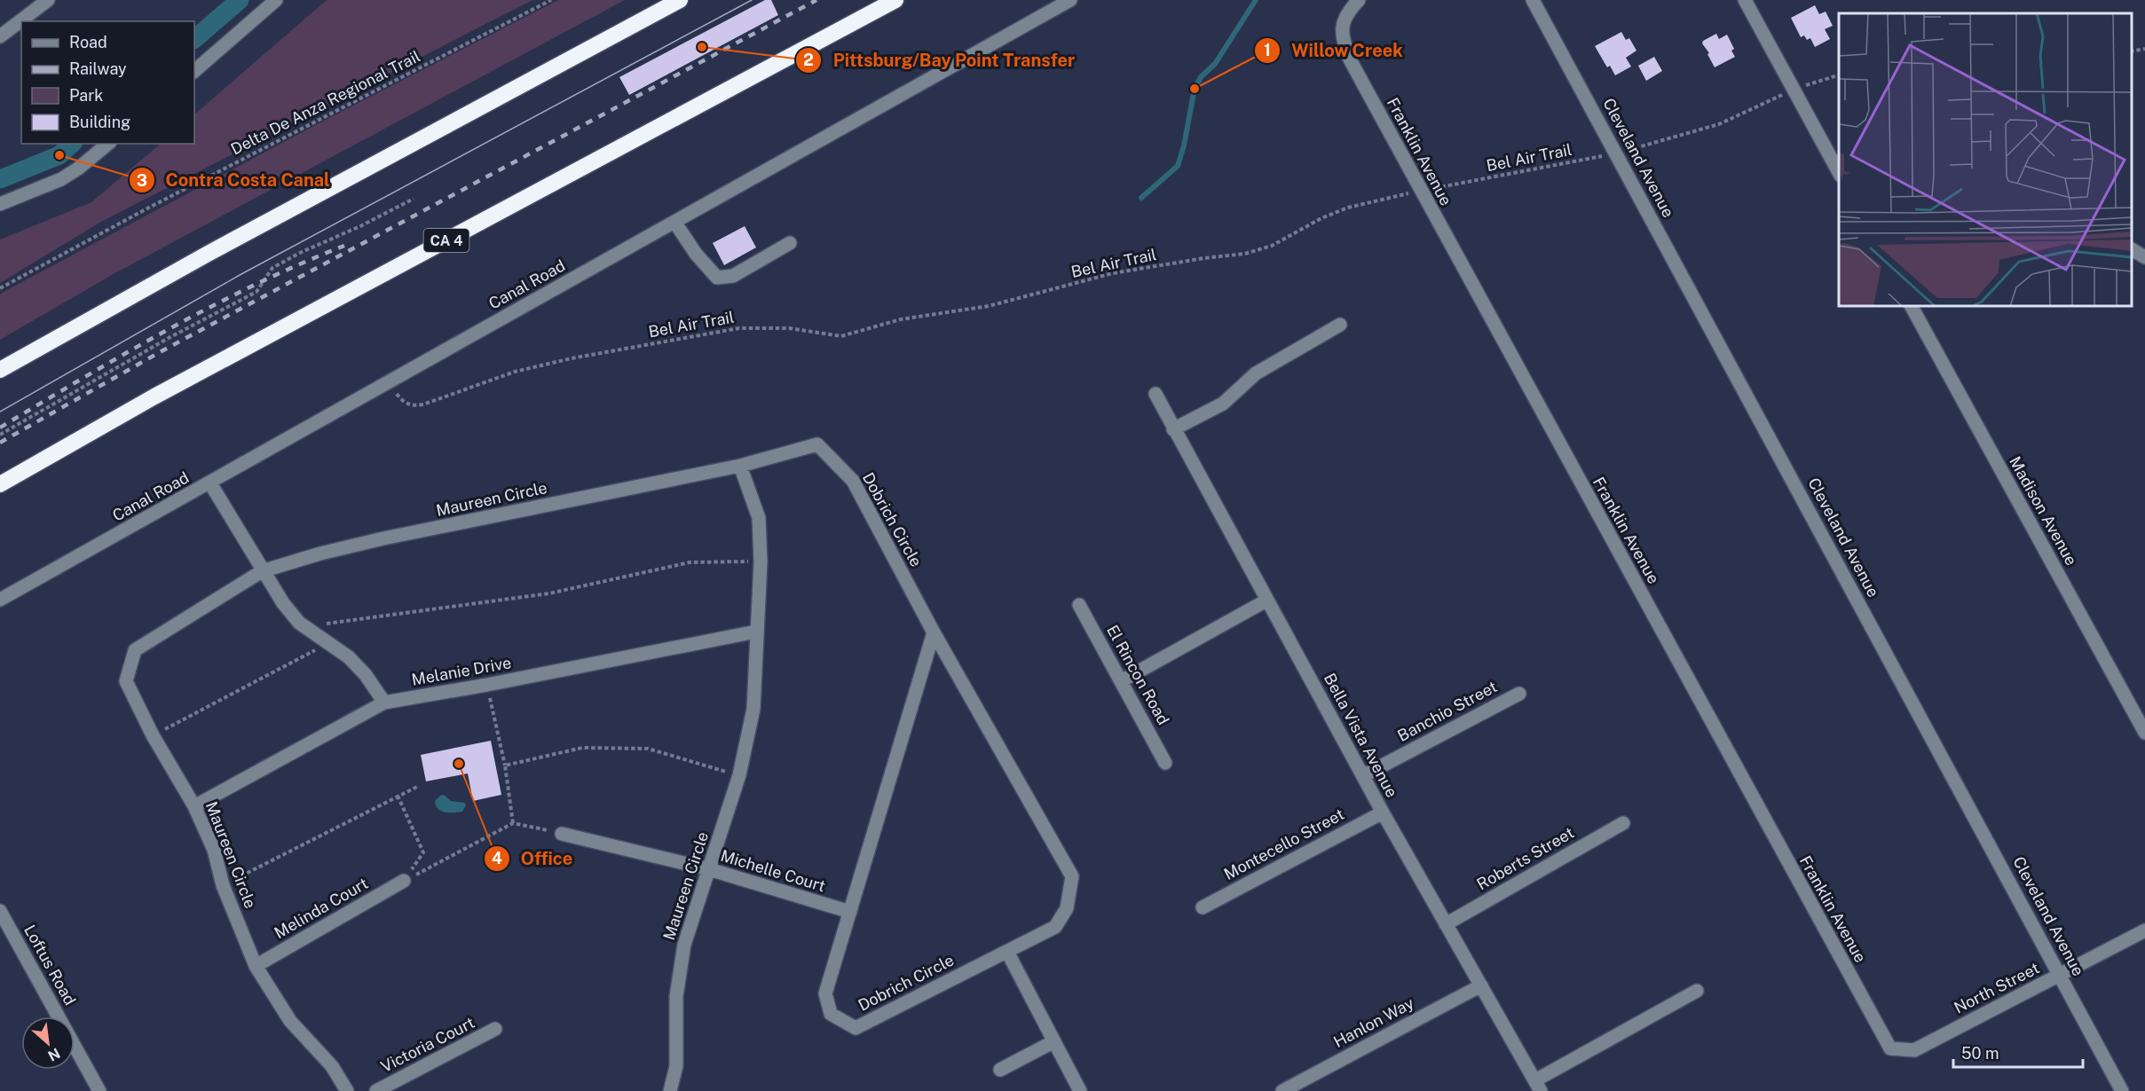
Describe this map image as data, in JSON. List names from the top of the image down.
{
  "streets": {
    "highway": ["CA 4"],
    "street": [
      "Franklin Avenue",
      "Cleveland Avenue",
      "Canal Road",
      "Maureen Circle",
      "Madison Avenue",
      "Dobrich Circle",
      "Melanie Drive",
      "El Rincon Road",
      "Banchio Street",
      "Bella Vista Avenue",
      "Montecello Street",
      "Roberts Street",
      "Michelle Court",
      "Melinda Court",
      "Loftus Road",
      "North Street",
      "Hanlon Way",
      "Victoria Court"
    ],
    "path": ["Delta De Anza Regional Trail", "Bel Air Trail"]
  },
  "crossings": [
    ["Franklin Avenue", "Bel Air Trail"],
    ["Franklin Avenue", "North Street"],
    ["Bel Air Trail", "Cleveland Avenue"],
    ["Bel Air Trail", "Canal Road"],
    ["Cleveland Avenue", "North Street"],
    ["Maureen Circle", "Dobrich Circle"],
    ["Maureen Circle", "Melanie Drive"],
    ["Maureen Circle", "Michelle Court"],
    ["Maureen Circle", "Melinda Court"],
    ["Dobrich Circle", "Michelle Court"],
    ["Banchio Street", "Bella Vista Avenue"],
    ["Bella Vista Avenue", "Montecello Street"],
    ["Bella Vista Avenue", "Roberts Street"],
    ["Bella Vista Avenue", "Hanlon Way"]
  ],
  "places": [
    "Pittsburg/Bay Point Transfer",
    "Willow Creek",
    "Contra Costa Canal",
    "Office"
  ],
  "legend": [
    "Road",
    "Railway",
    "Park",
    "Building"
  ],
  "scale_bar": "50 m",
  "north": "bottom right"
}
